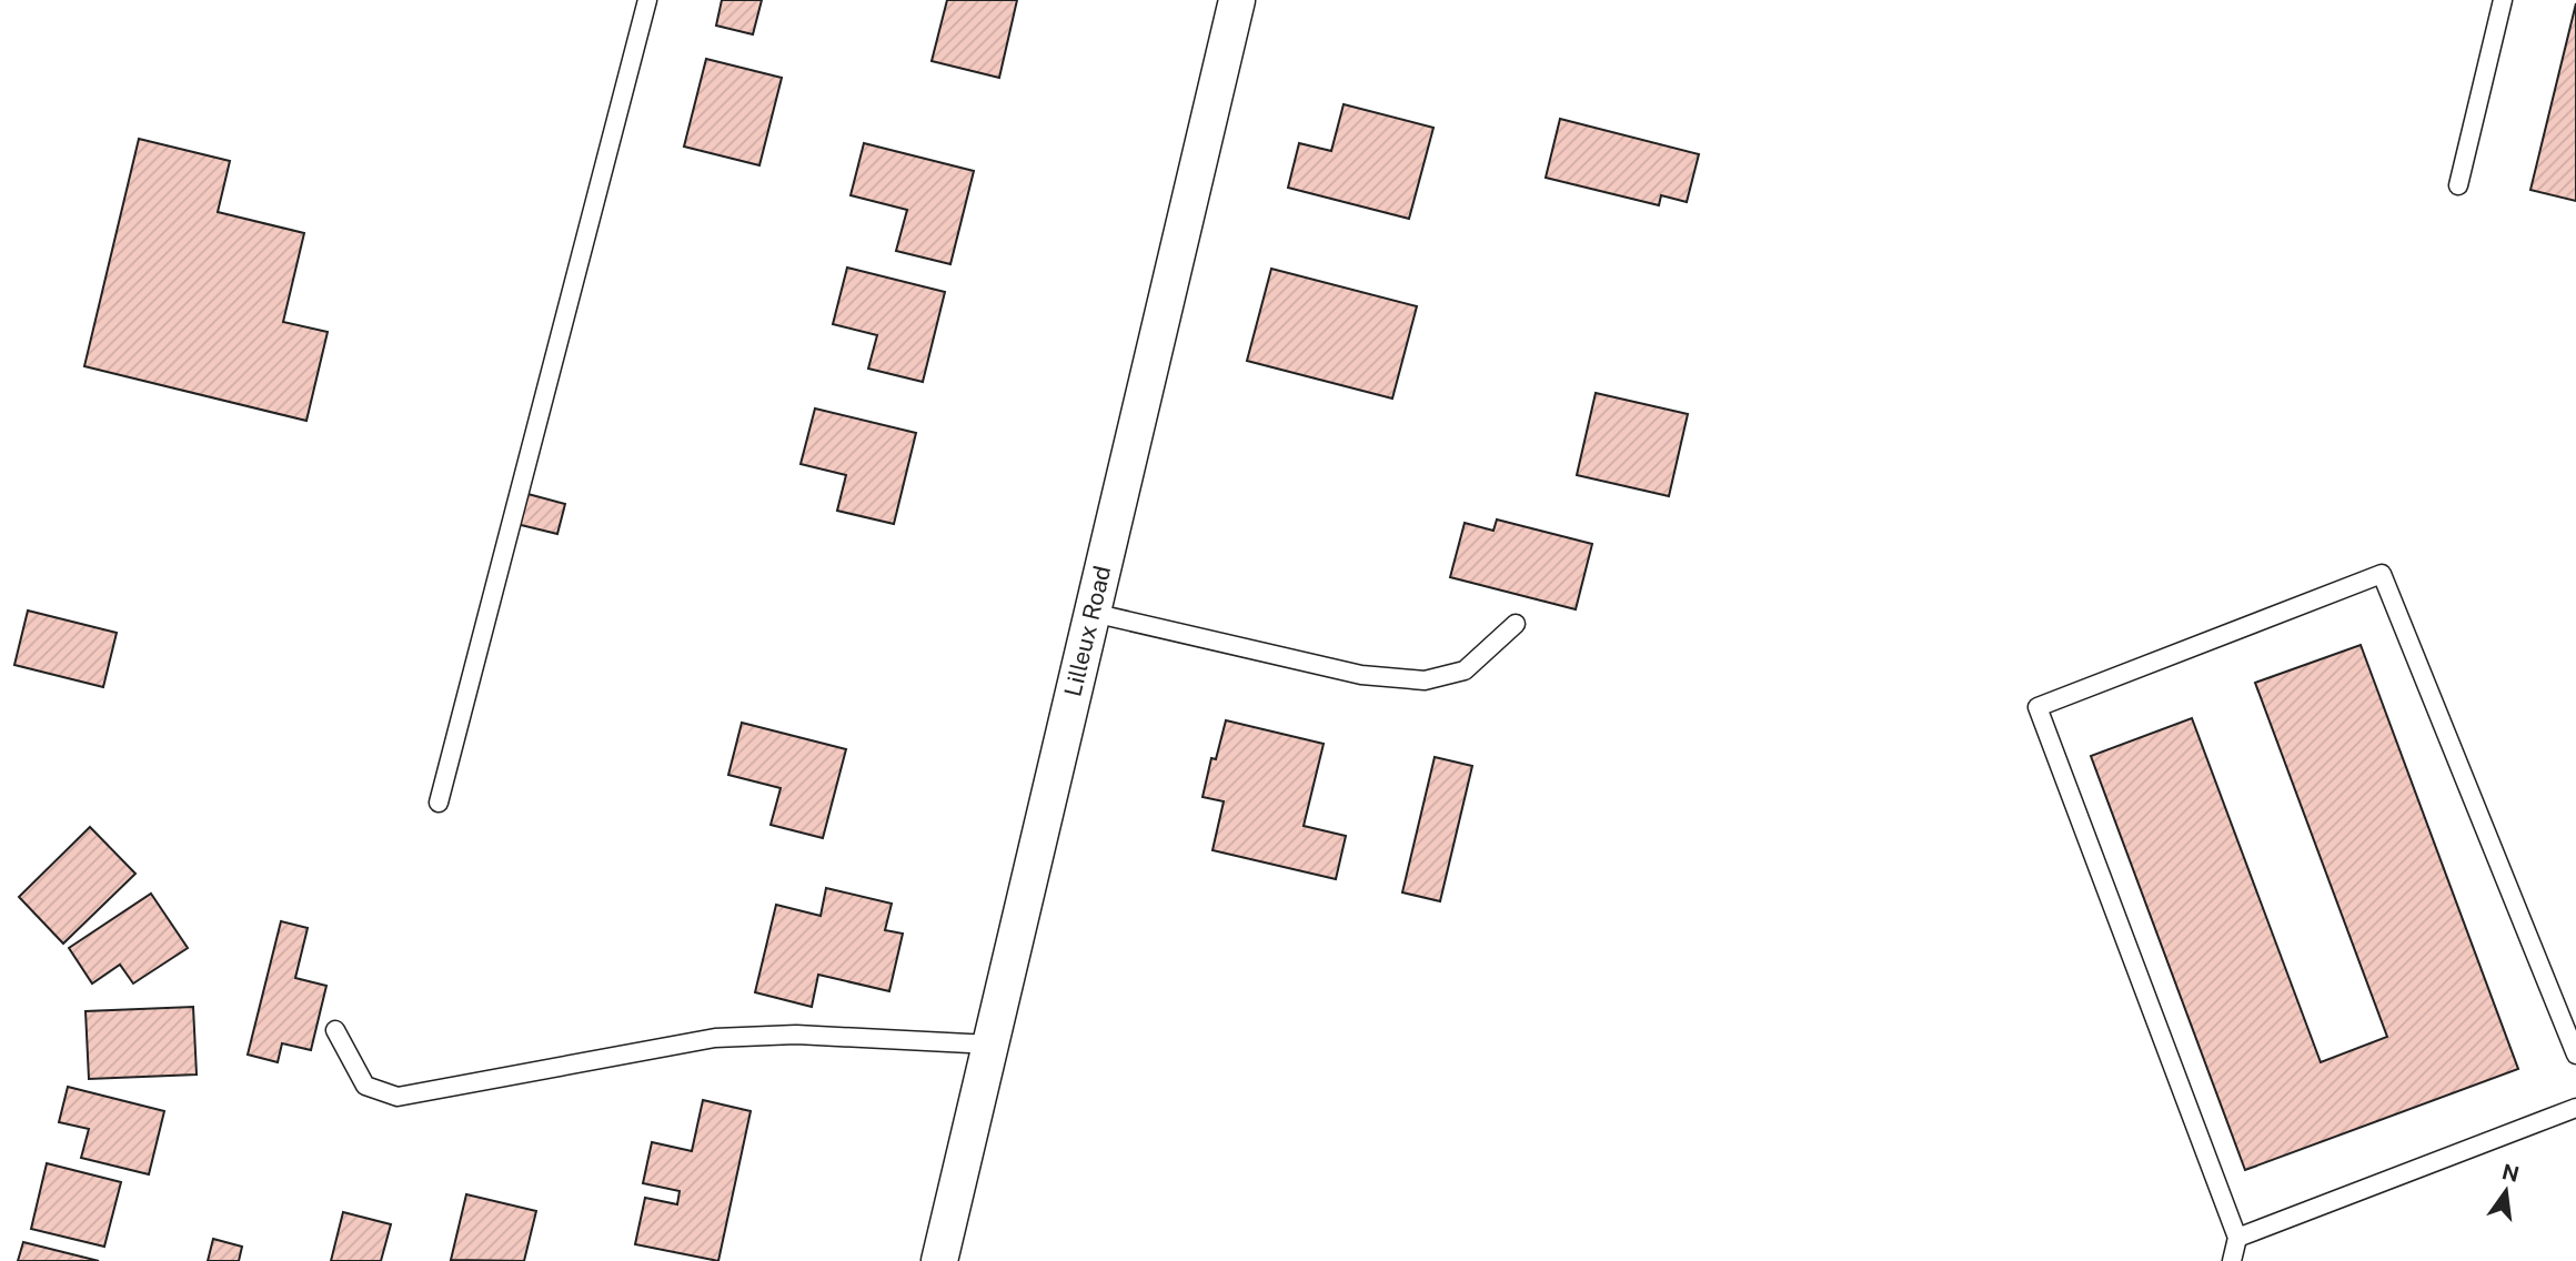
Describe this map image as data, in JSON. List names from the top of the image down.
{
  "streets": {
    "street": ["Lilleux Road"]
  },
  "north": "top"
}
